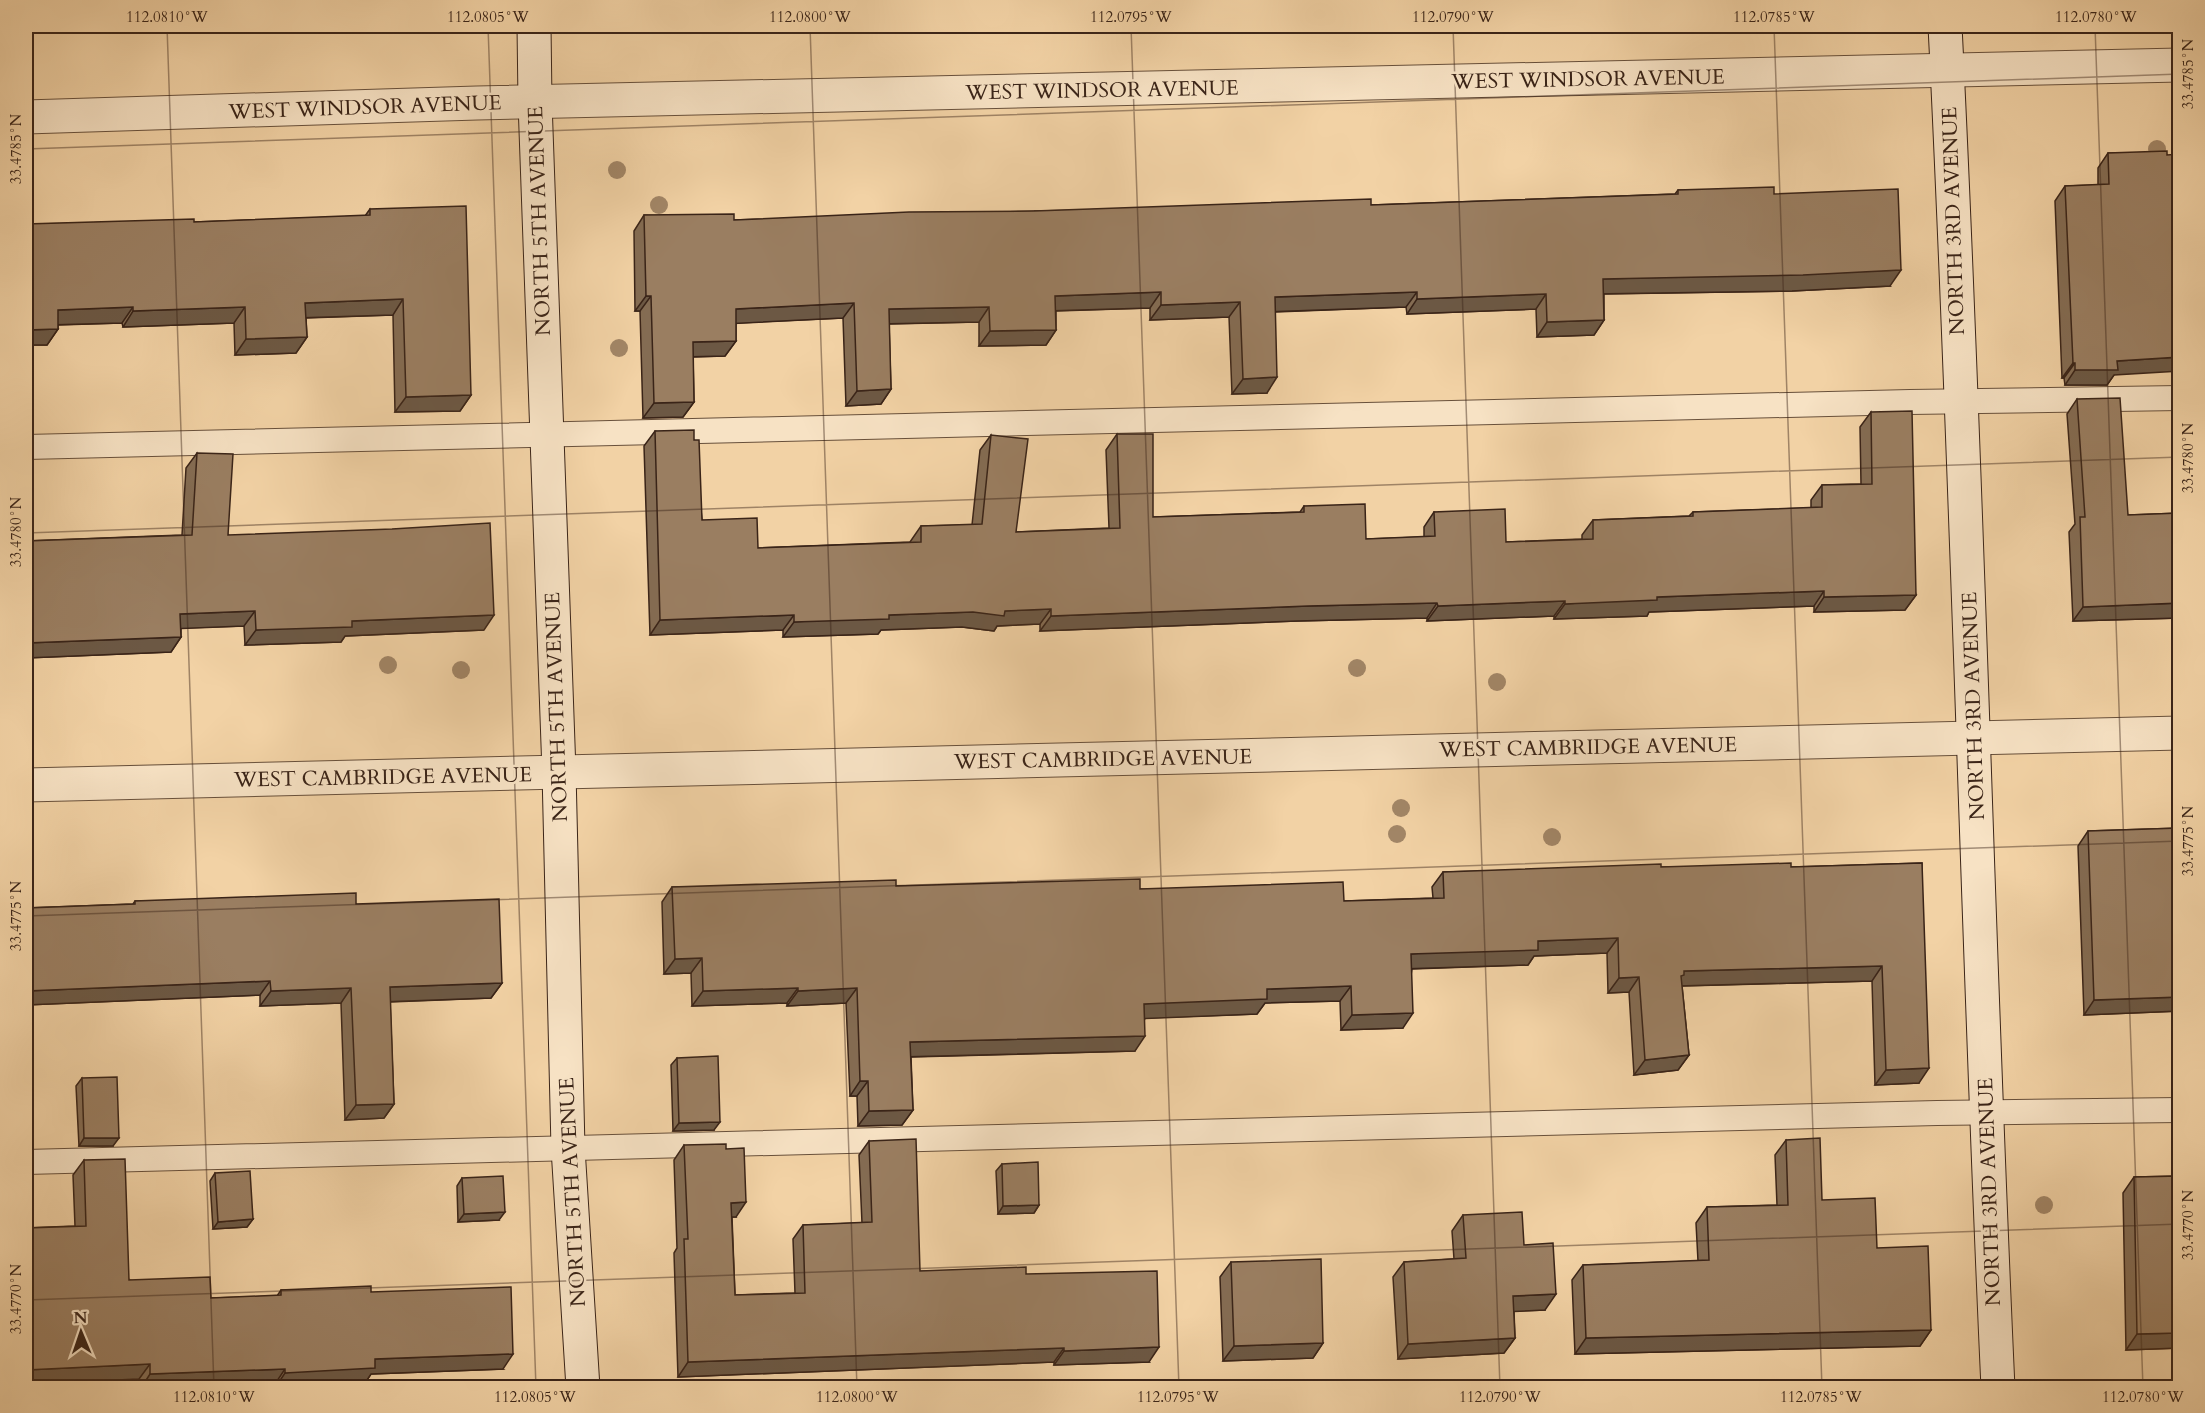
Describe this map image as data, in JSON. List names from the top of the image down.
{
  "streets": {
    "street": [
      "WEST WINDSOR AVENUE",
      "NORTH 5TH AVENUE",
      "NORTH 3RD AVENUE",
      "WEST CAMBRIDGE AVENUE"
    ]
  },
  "crossings": [
    ["WEST WINDSOR AVENUE", "NORTH 5TH AVENUE"],
    ["WEST WINDSOR AVENUE", "NORTH 3RD AVENUE"],
    ["NORTH 5TH AVENUE", "WEST CAMBRIDGE AVENUE"],
    ["NORTH 3RD AVENUE", "WEST CAMBRIDGE AVENUE"]
  ],
  "north": "top",
  "coordinates": [
    "112.0810°W",
    "112.0805°W",
    "112.0800°W",
    "112.0795°W",
    "112.0790°W",
    "112.0785°W",
    "112.0780°W",
    "33.4785°N",
    "33.4780°N",
    "33.4775°N",
    "33.4770°N"
  ]
}
